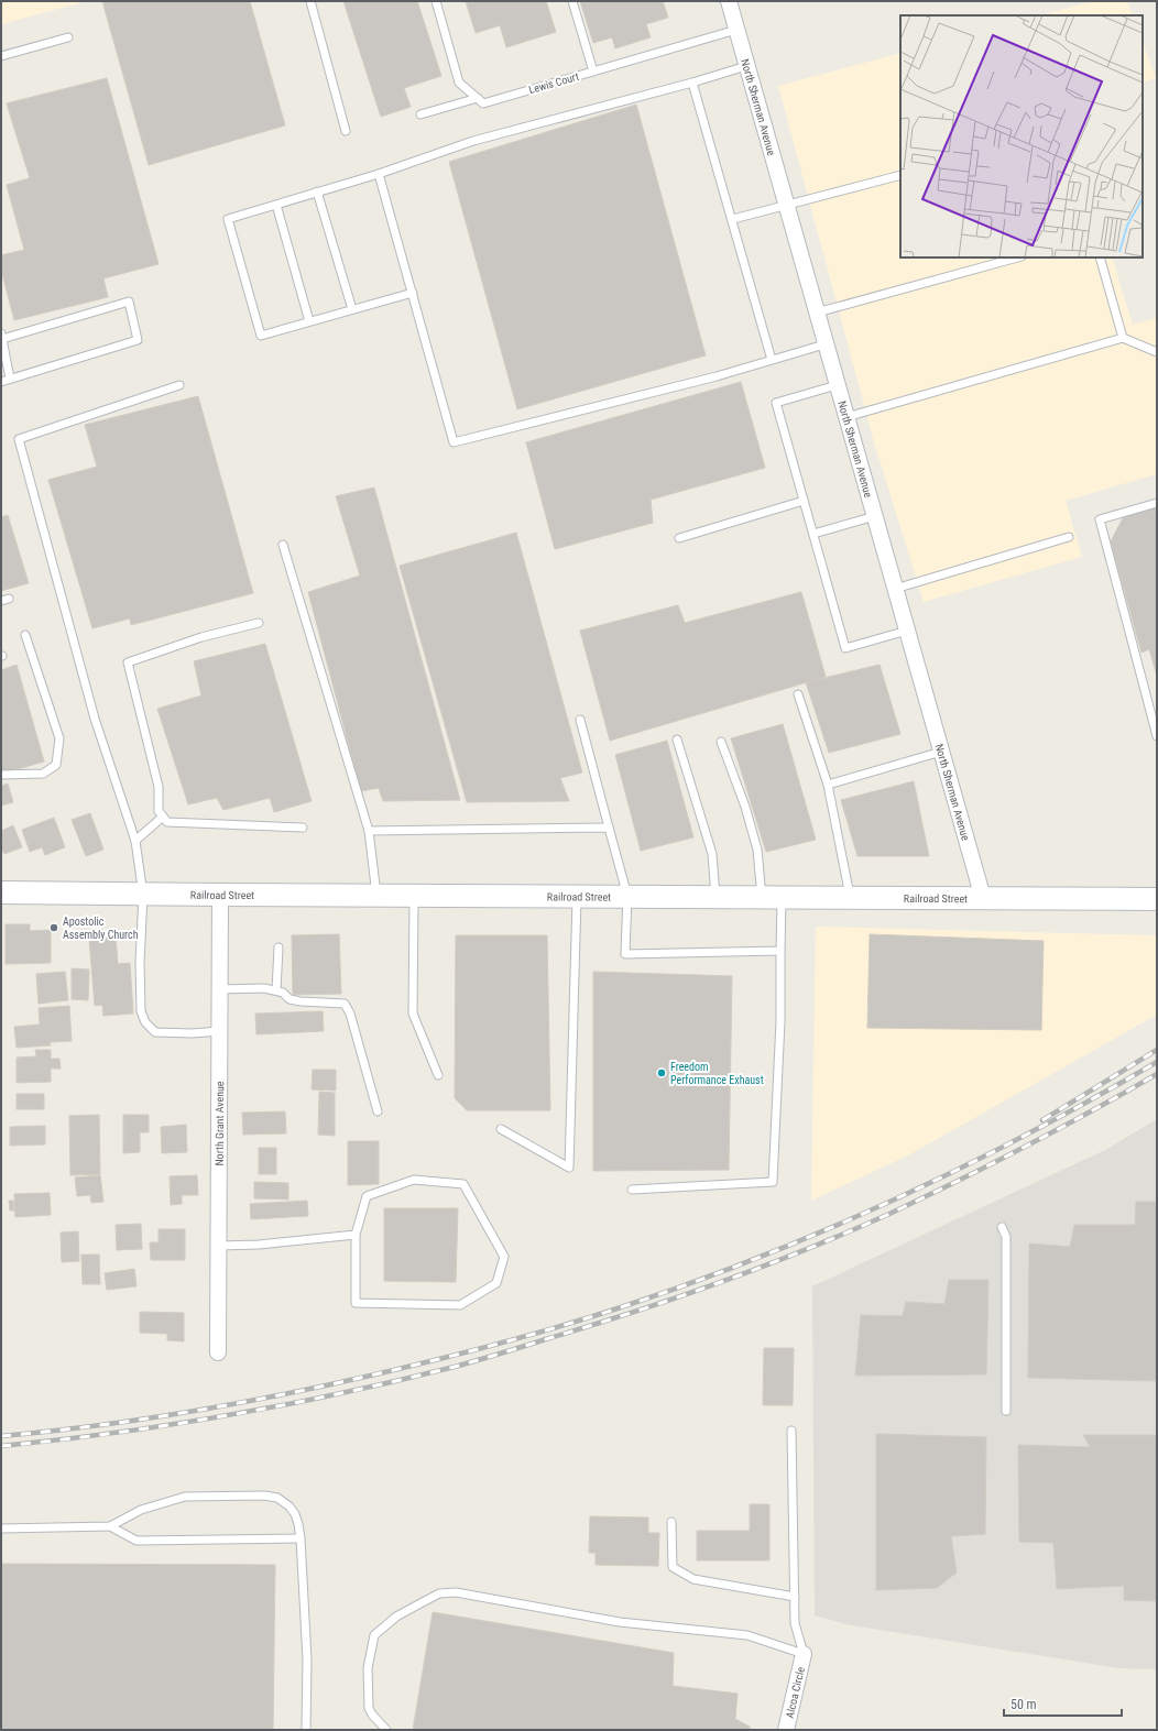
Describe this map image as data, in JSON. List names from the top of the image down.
{
  "streets": {
    "main road": ["Railroad Street"],
    "street": ["North Sherman Avenue", "North Grant Avenue", "Alcoa Circle"],
    "lane": ["Lewis Court"]
  },
  "crossings": [
    ["Lewis Court", "North Sherman Avenue"],
    ["North Sherman Avenue", "Railroad Street"],
    ["Railroad Street", "North Grant Avenue"]
  ],
  "places": ["Apostolic Assembly Church", "Freedom Performance Exhaust"],
  "scale_bar": "50 m"
}
